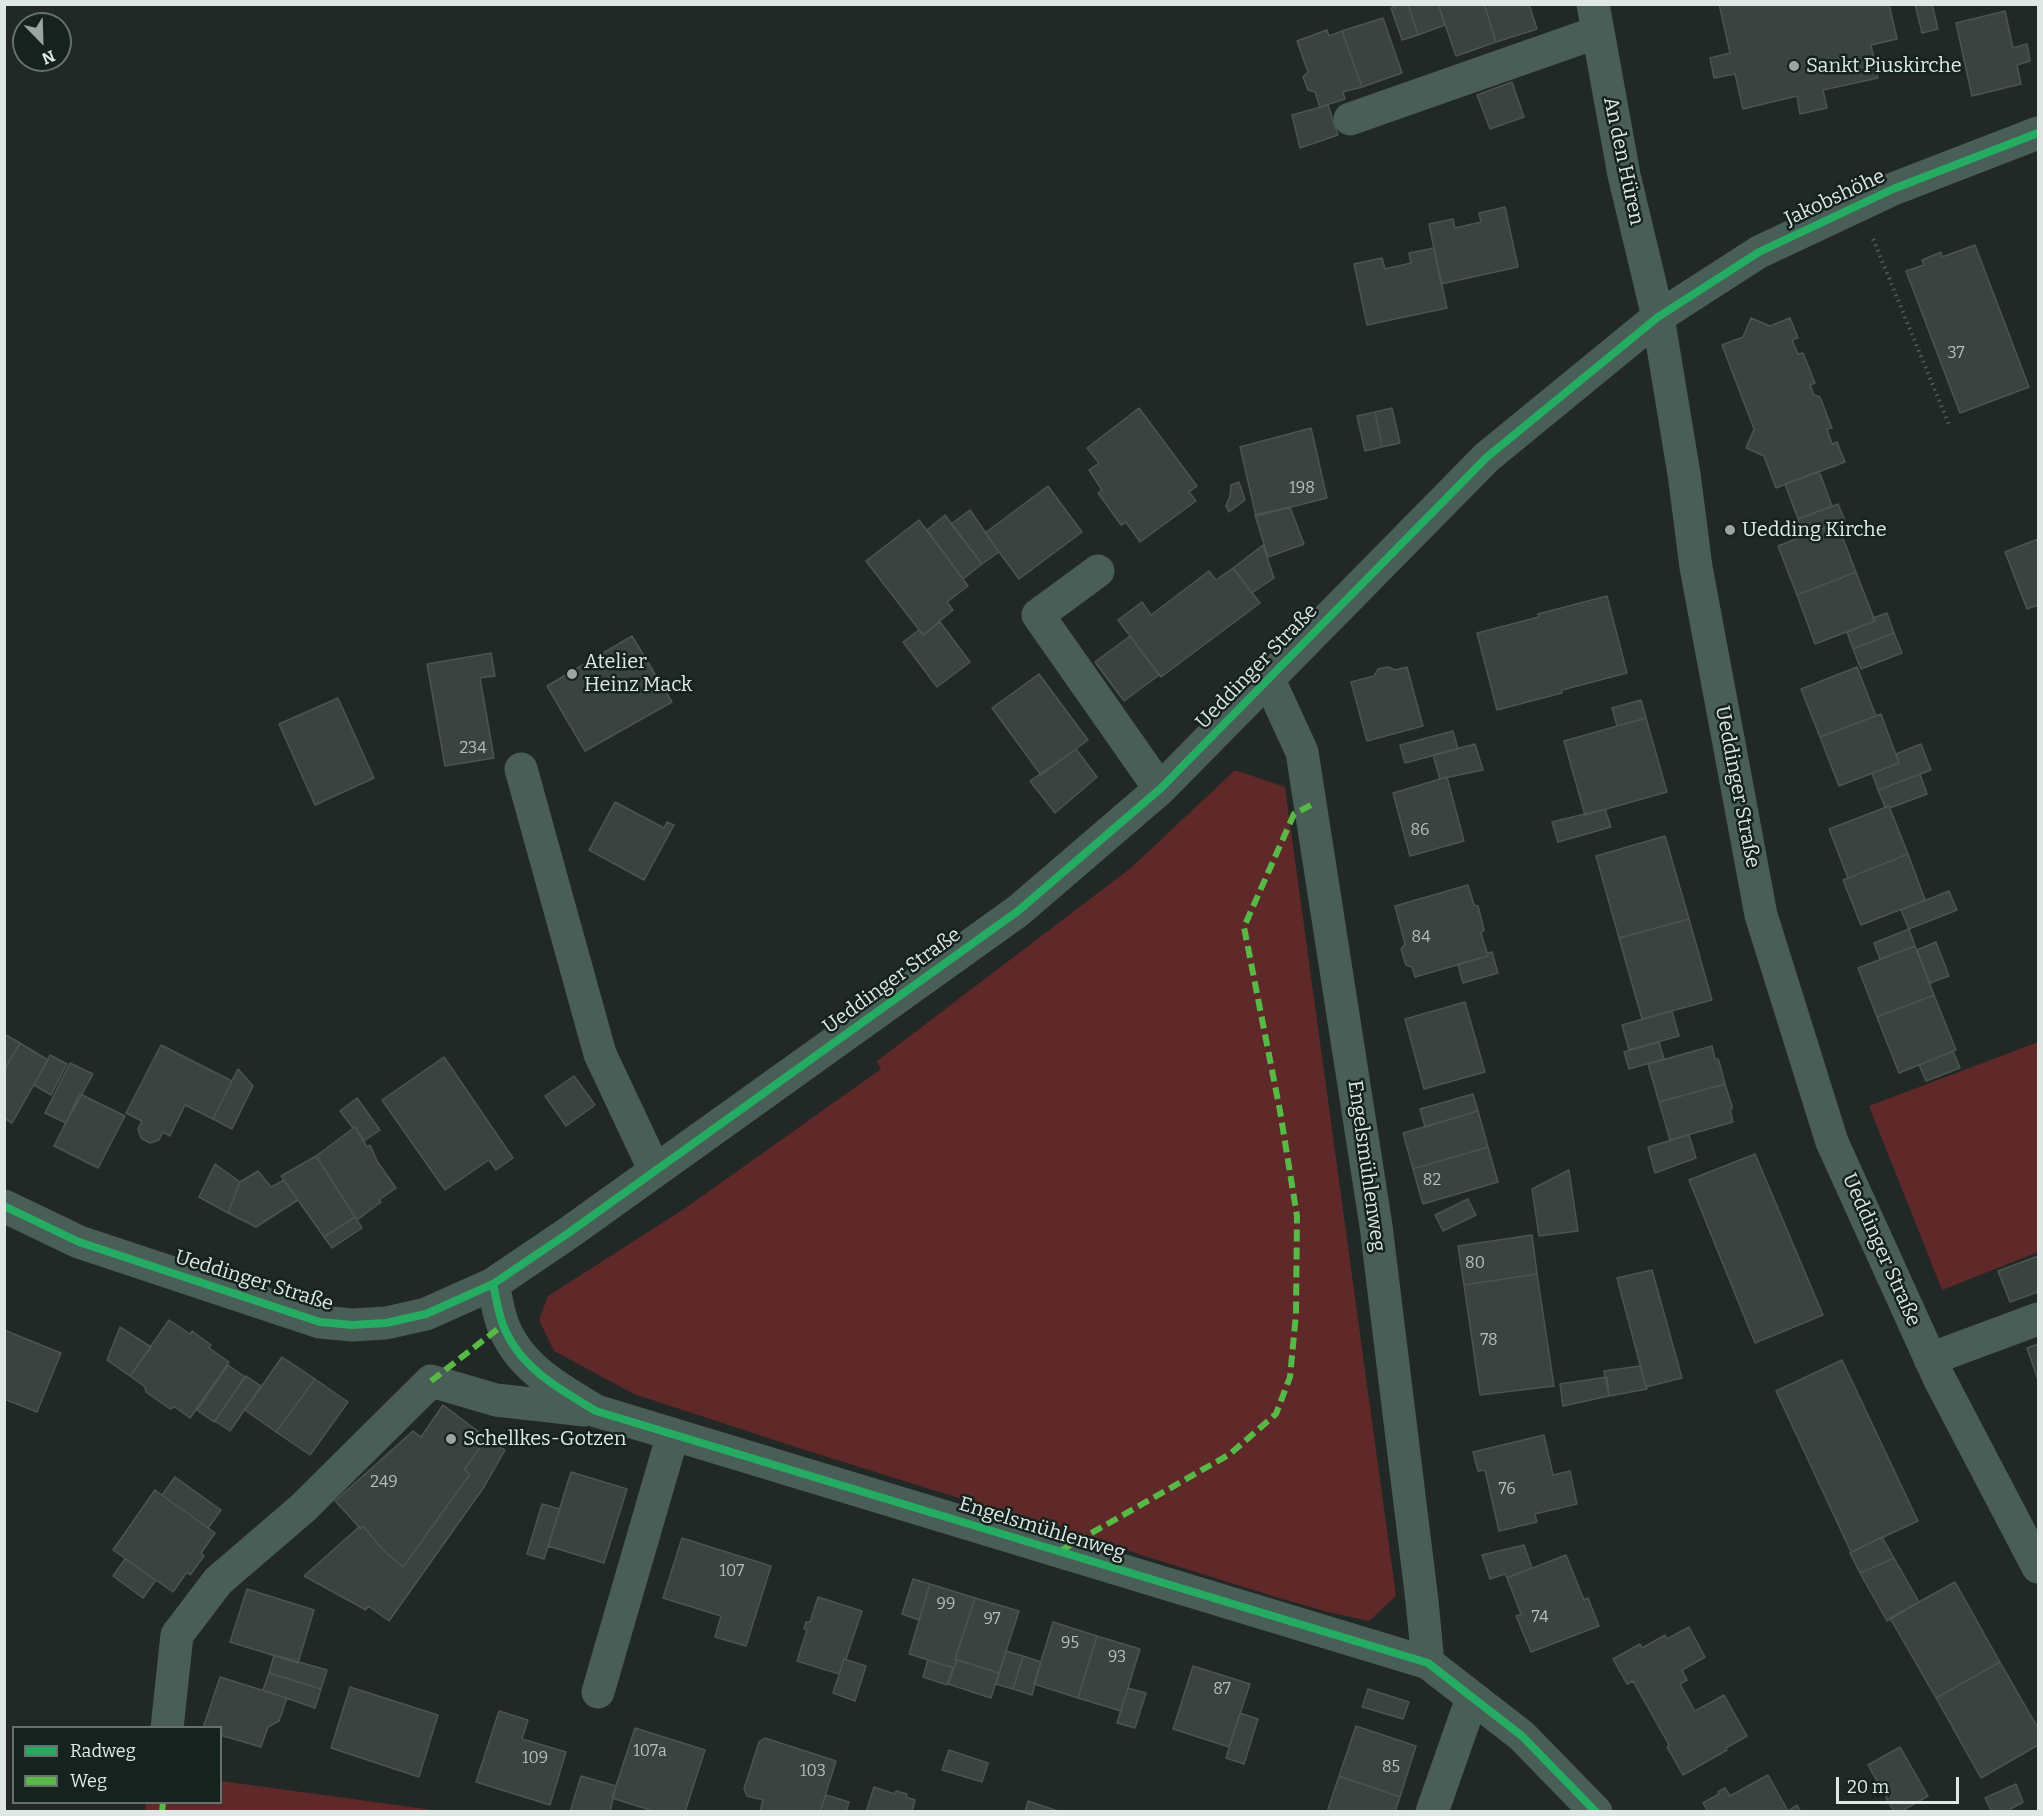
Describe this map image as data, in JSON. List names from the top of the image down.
{
  "streets": {
    "street": [
      "An den Hüren",
      "Jakobshöhe",
      "Ueddinger Straße",
      "Engelsmühlenweg"
    ]
  },
  "crossings": [
    ["An den Hüren", "Jakobshöhe"],
    ["An den Hüren", "Ueddinger Straße"],
    ["Jakobshöhe", "Ueddinger Straße"],
    ["Ueddinger Straße", "Engelsmühlenweg"]
  ],
  "places": [
    "Sankt Piuskirche",
    "Uedding Kirche",
    "Atelier Heinz Mack",
    "Schellkes-Gotzen"
  ],
  "house_numbers": [
    "37",
    "198",
    "234",
    "86",
    "84",
    "82",
    "80",
    "78",
    "249",
    "76",
    "107",
    "99",
    "74",
    "97",
    "95",
    "93",
    "87",
    "107a",
    "109",
    "85",
    "103"
  ],
  "legend": ["Radweg", "Weg"],
  "scale_bar": "20 m",
  "north": "bottom right"
}
